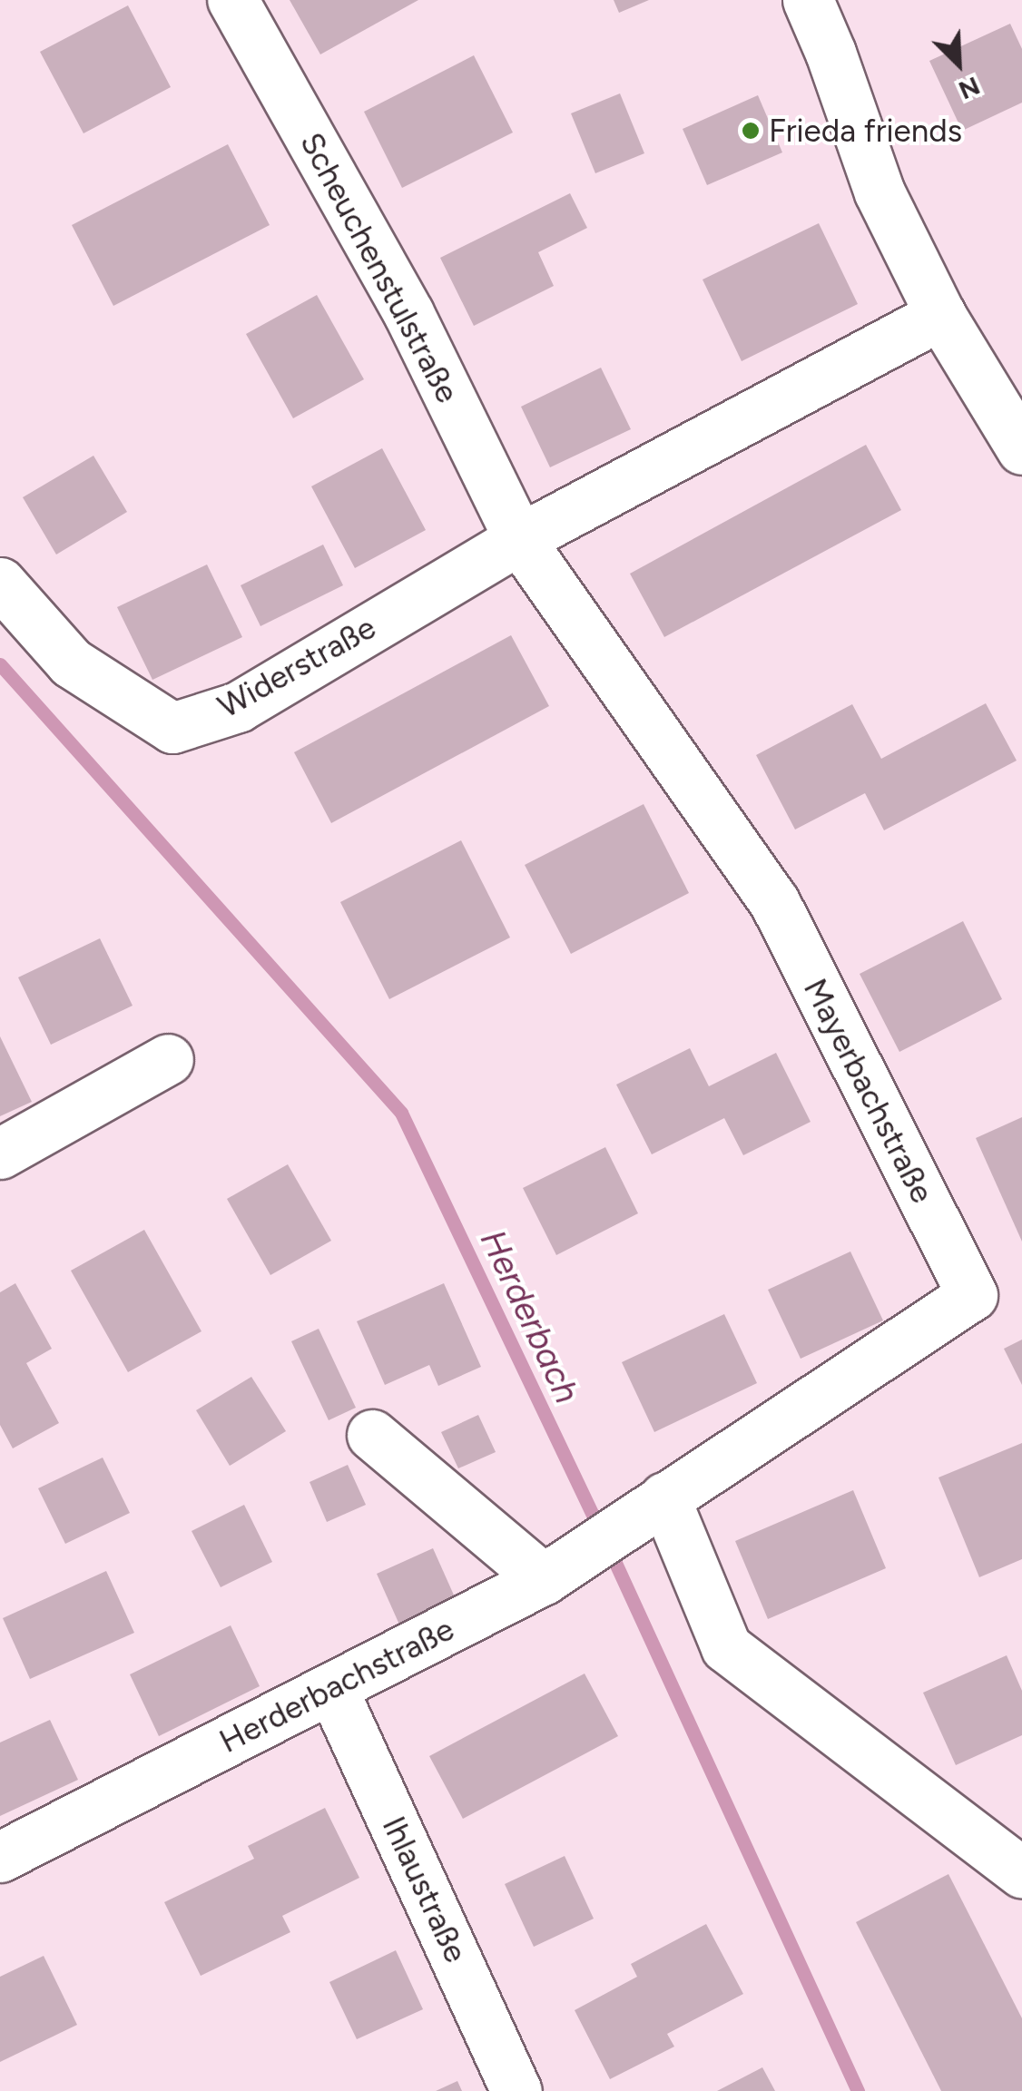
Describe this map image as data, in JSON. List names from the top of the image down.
{
  "streets": {
    "street": [
      "Scheuchenstulstraße",
      "Widerstraße",
      "Mayerbachstraße",
      "Herderbachstraße",
      "Ihlaustraße"
    ]
  },
  "crossings": [
    ["Scheuchenstulstraße", "Widerstraße"],
    ["Scheuchenstulstraße", "Mayerbachstraße"],
    ["Widerstraße", "Mayerbachstraße"],
    ["Mayerbachstraße", "Herderbachstraße"],
    ["Herderbachstraße", "Ihlaustraße"]
  ],
  "water": ["Herderbach"],
  "places": ["Frieda friends"],
  "north": "bottom right"
}
